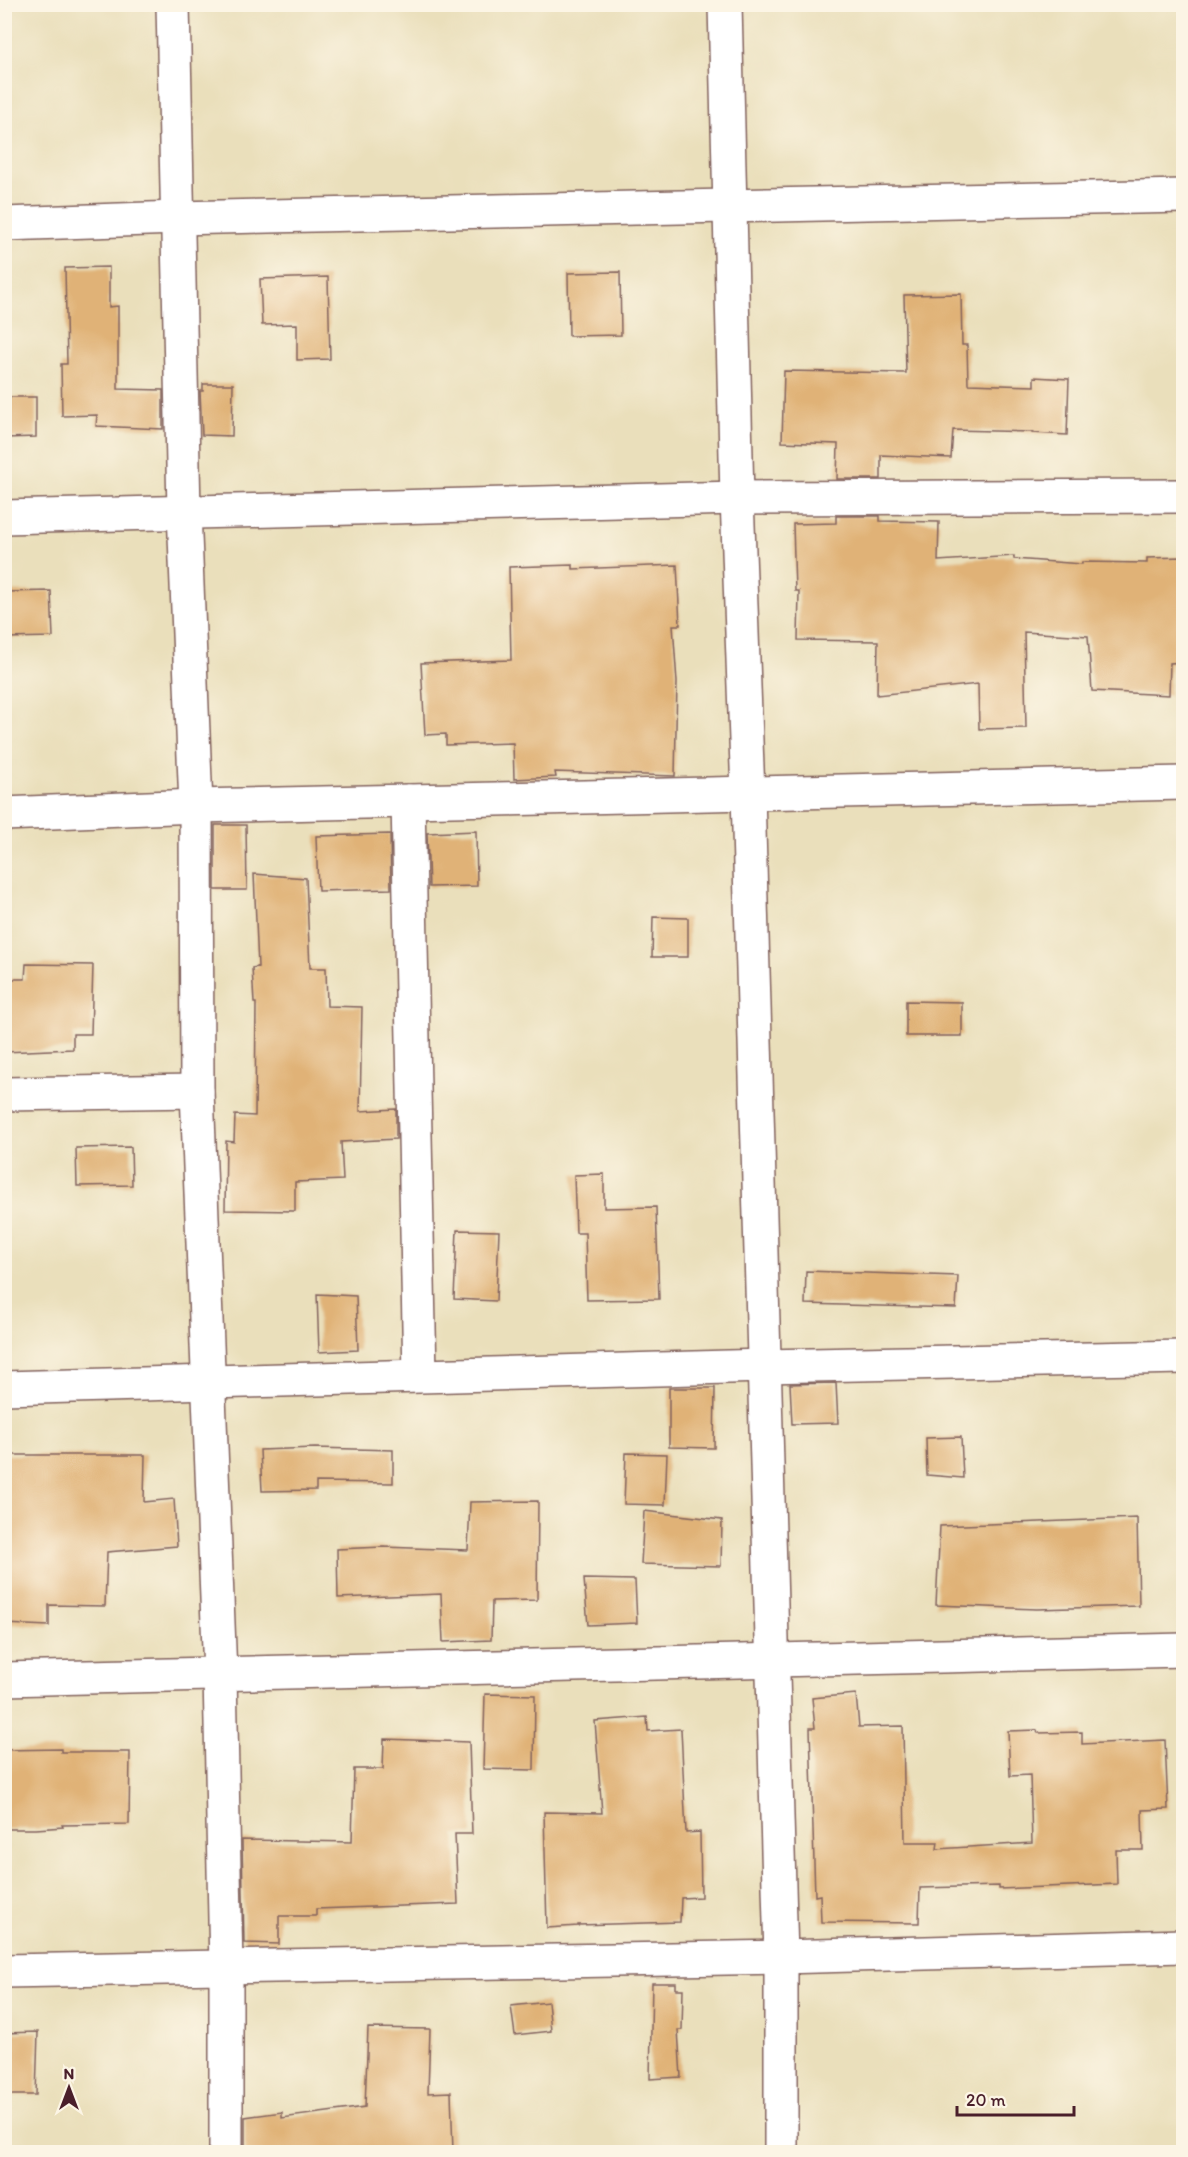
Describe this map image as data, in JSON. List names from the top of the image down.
{
  "scale_bar": "20 m",
  "north": "top"
}
